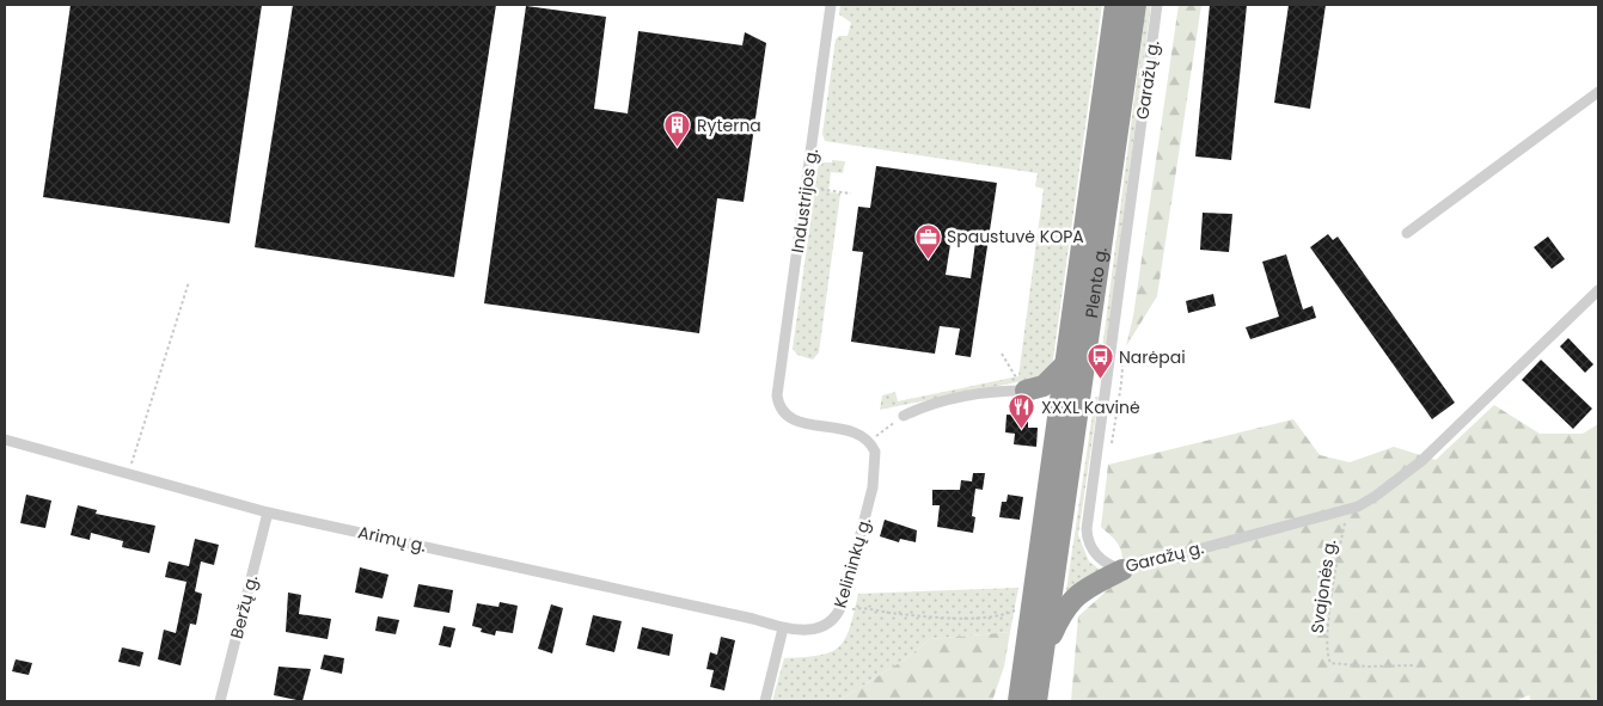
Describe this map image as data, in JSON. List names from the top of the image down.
{
  "streets": {
    "highway": ["Plento g."],
    "street": [
      "Garažų g.",
      "Industrijos g.",
      "Arimų g.",
      "Kelininkų g.",
      "Beržų g."
    ],
    "path": ["Svajonės g."]
  },
  "crossings": [
    ["Garažų g.", "Svajonės g."],
    ["Industrijos g.", "Kelininkų g."],
    ["Arimų g.", "Kelininkų g."],
    ["Arimų g.", "Beržų g."]
  ],
  "places": {
    "building": ["Ryterna"],
    "office": ["Spaustuvė KOPA"],
    "bus stop": ["Narėpai"],
    "restaurant": ["XXXL Kavinė"]
  }
}
